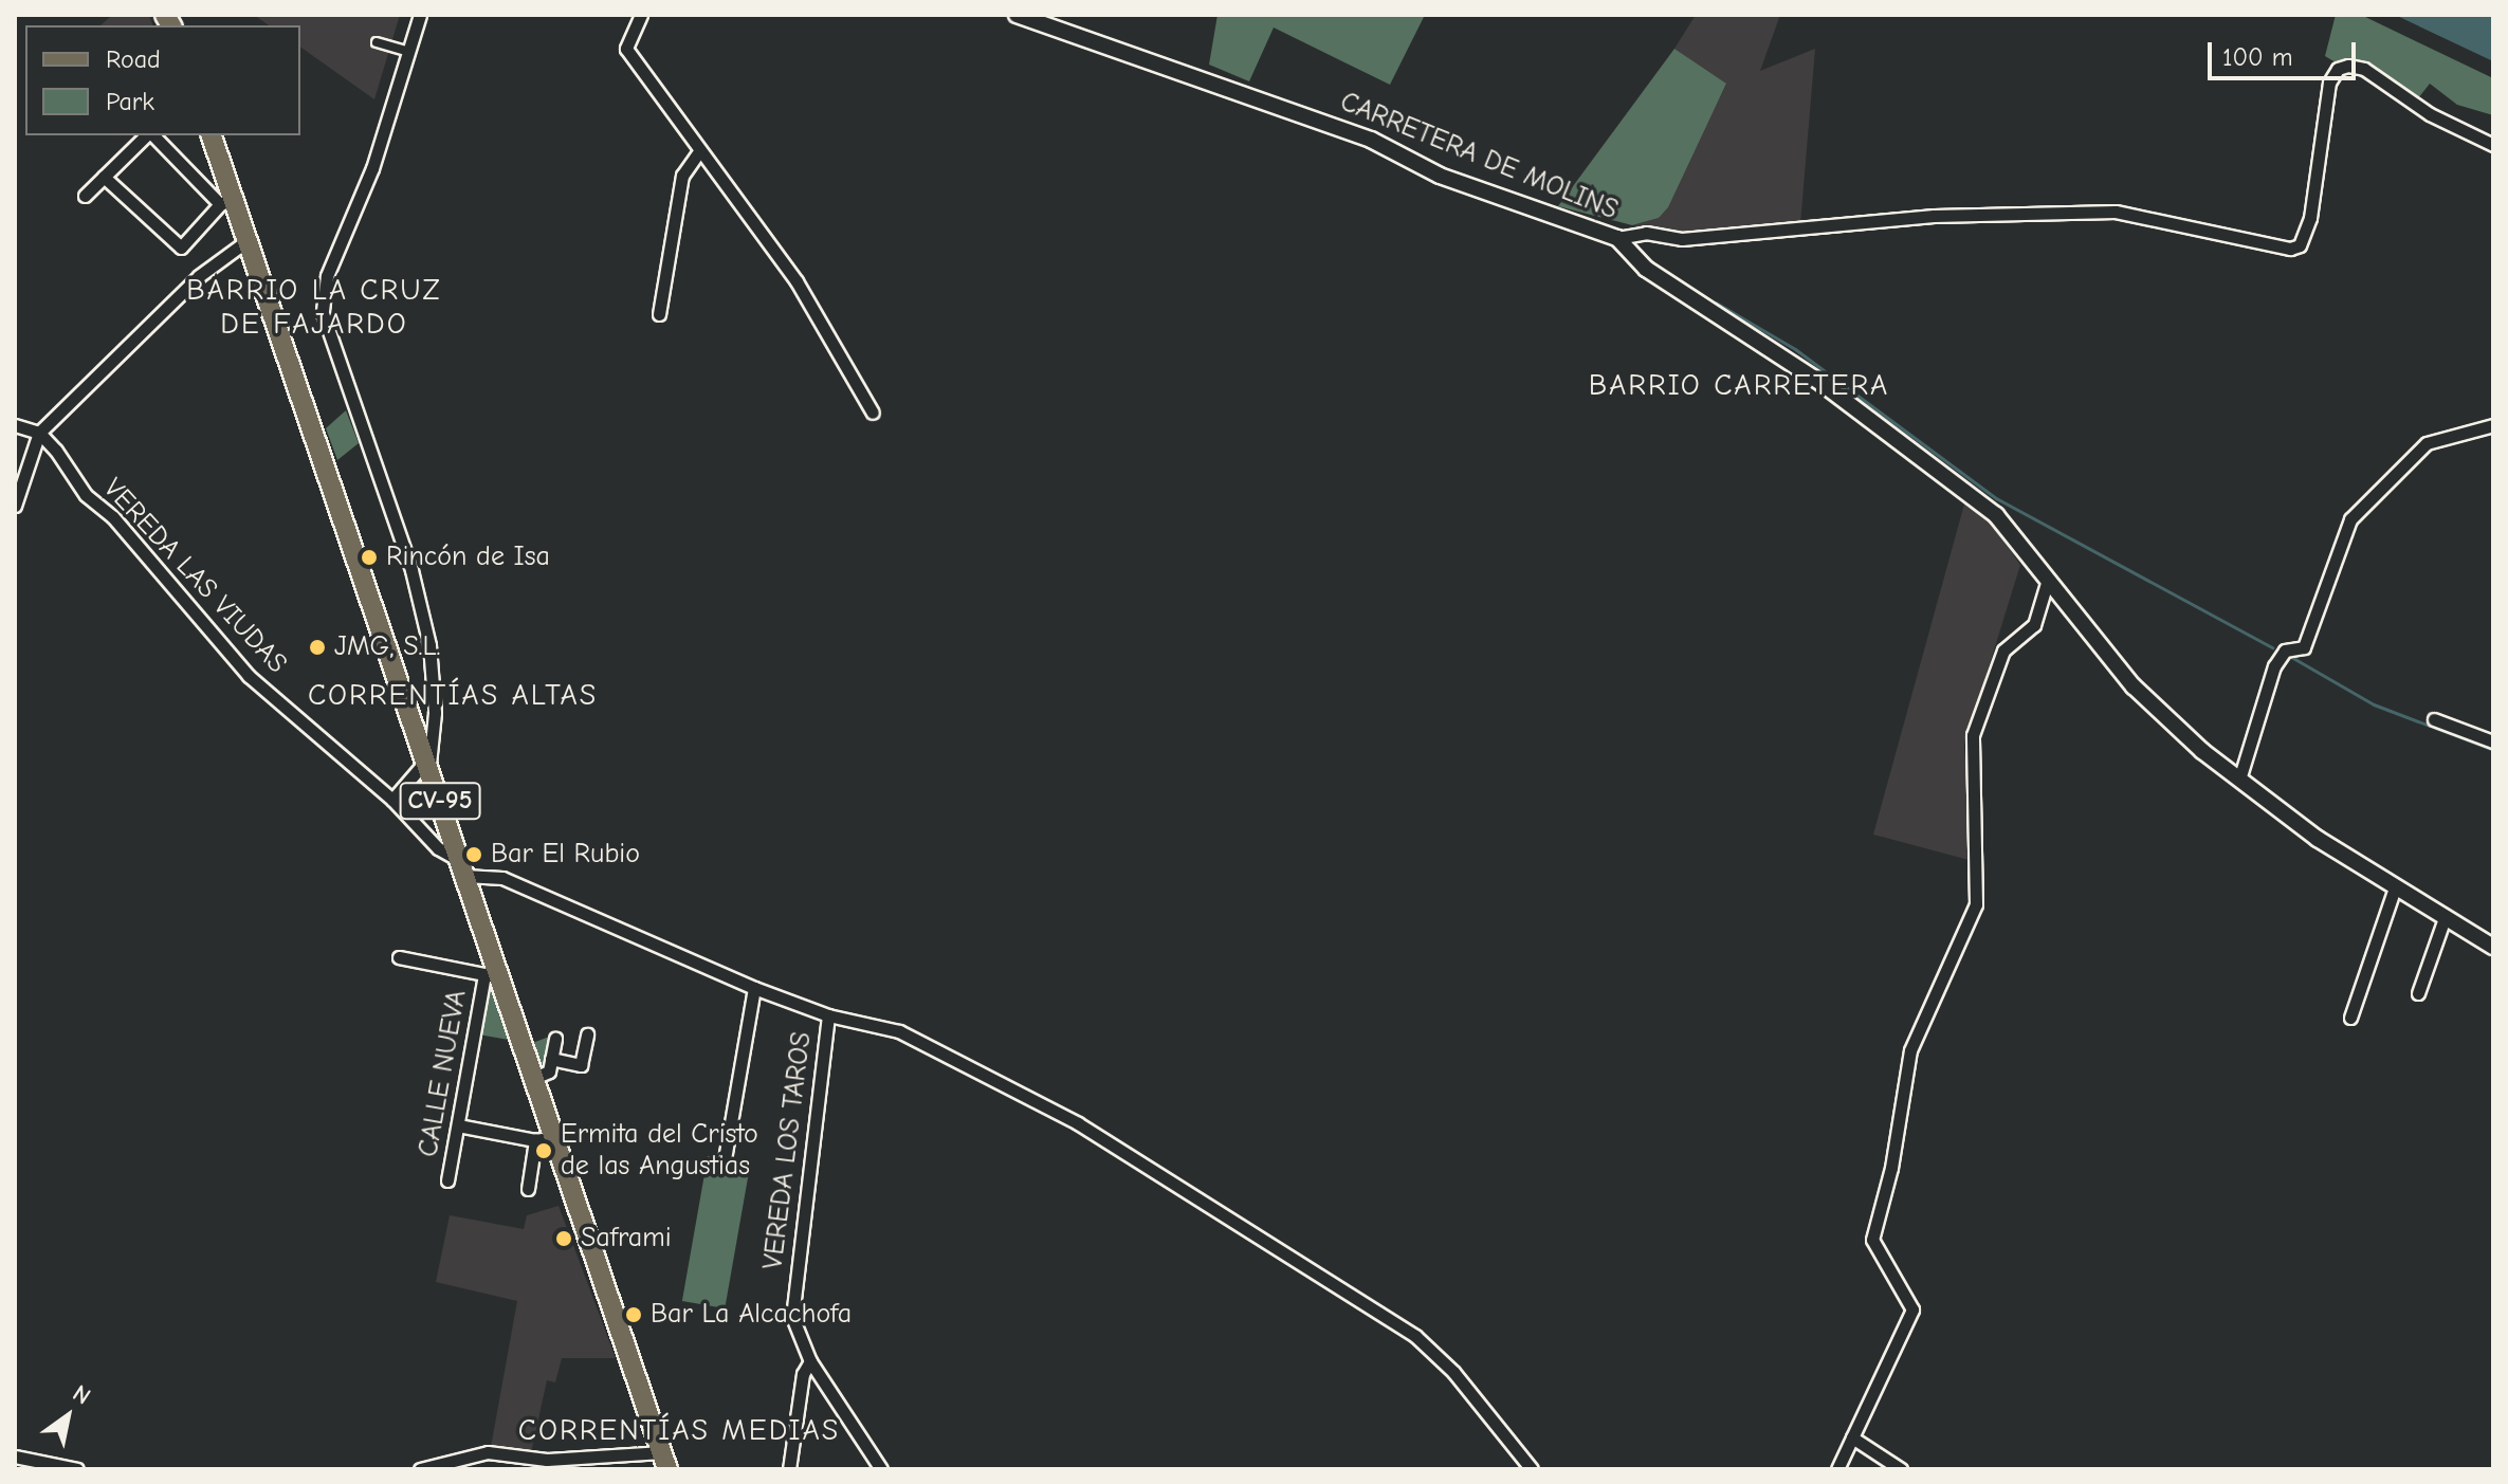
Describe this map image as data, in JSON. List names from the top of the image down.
{
  "streets": {
    "main road": ["CV-95"],
    "street": [
      "CARRETERA DE MOLINS",
      "VEREDA LAS VIUDAS",
      "CALLE NUEVA",
      "VEREDA LOS TAROS"
    ]
  },
  "crossings": [
    ["VEREDA LAS VIUDAS", "CV-95"],
    ["CV-95", "CALLE NUEVA"]
  ],
  "districts": [
    "BARRIO LA CRUZ DE FAJARDO",
    "BARRIO CARRETERA",
    "CORRENTÍAS ALTAS",
    "CORRENTÍAS MEDIAS"
  ],
  "places": [
    "Rincón de Isa",
    "JMG, S.L.",
    "Bar El Rubio",
    "Ermita del Cristo de las Angustias",
    "Saframi",
    "Bar La Alcachofa"
  ],
  "legend": ["Road", "Park"],
  "scale_bar": "100 m",
  "north": "top right"
}
